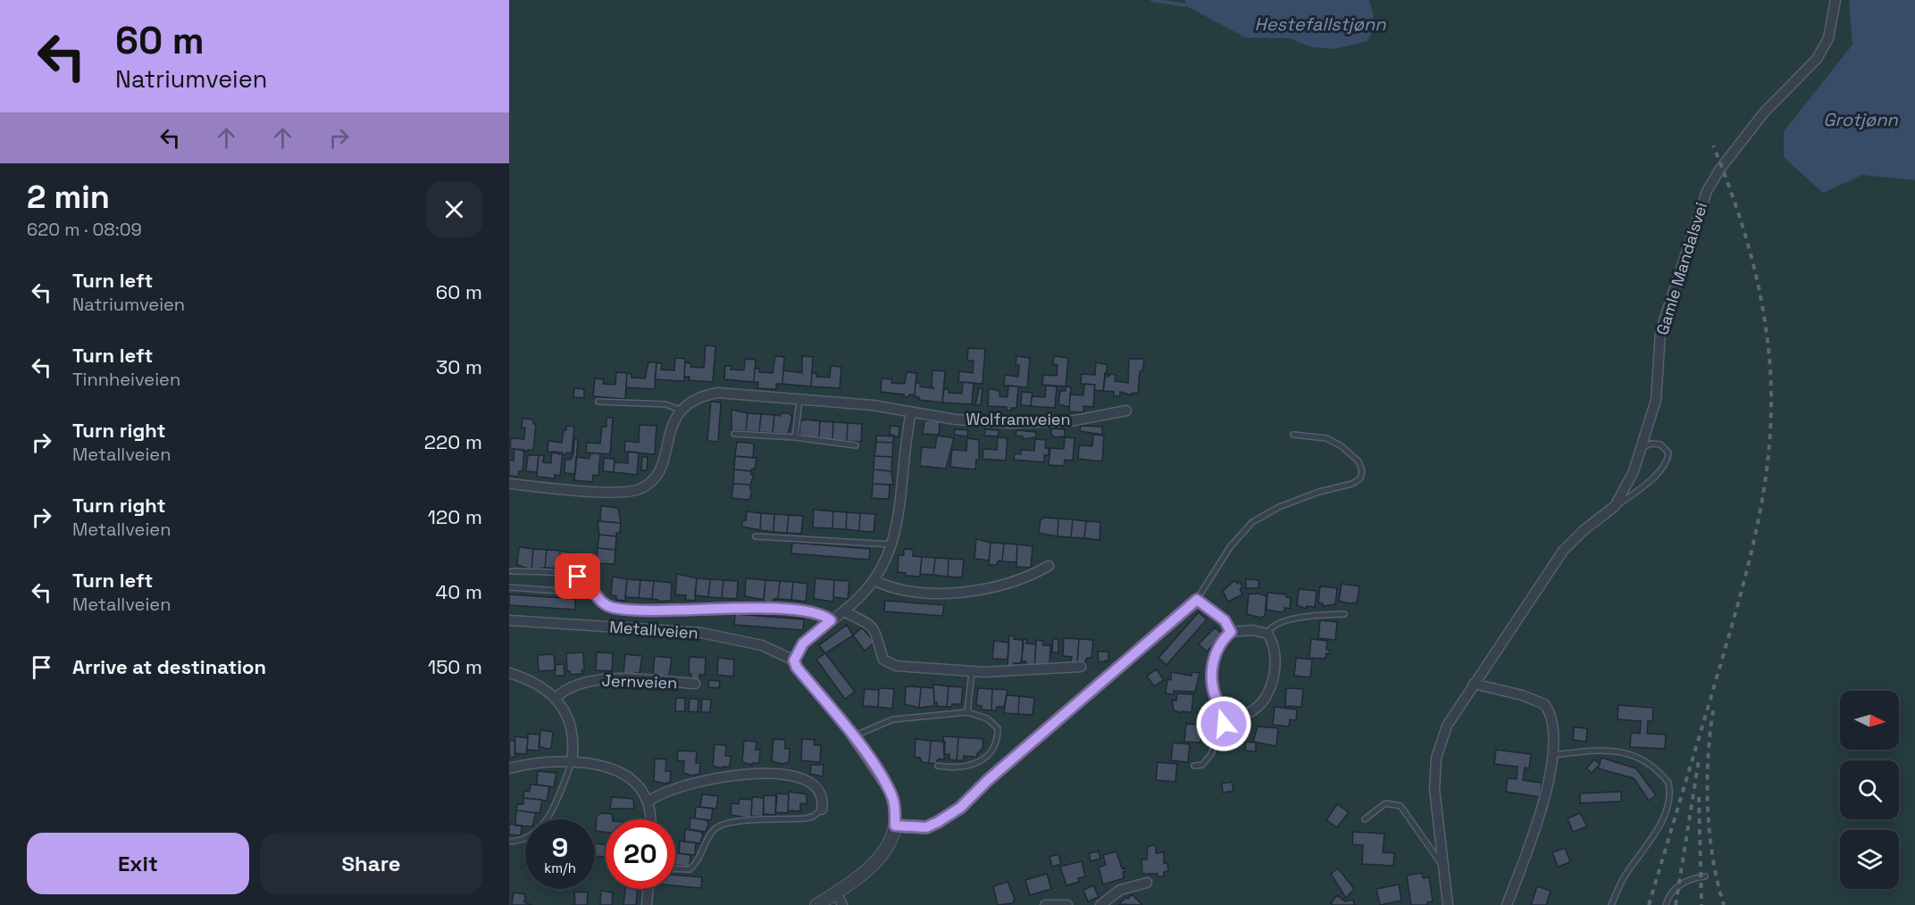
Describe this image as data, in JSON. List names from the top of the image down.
{
  "streets": {
    "street": [
      "Gamle Mandalsvei",
      "Wolframveien",
      "Metallveien",
      "Jernveien"
    ]
  },
  "water": ["Hestefallstjønn", "Grotjønn"],
  "north": "right",
  "page": {
    "turn": ["60 m", "Natriumveien"],
    "heading": ["2 min", "620 m · 08:09"],
    "list": [
      {
        "name": "Turn left",
        "note": "Natriumveien",
        "value": "60 m"
      },
      {
        "name": "Turn left",
        "note": "Tinnheiveien",
        "value": "30 m"
      },
      {
        "name": "Turn right",
        "note": "Metallveien",
        "value": "220 m"
      },
      {
        "name": "Turn right",
        "note": "Metallveien",
        "value": "120 m"
      },
      {
        "name": "Turn left",
        "note": "Metallveien",
        "value": "40 m"
      },
      {
        "name": "Arrive at destination",
        "value": "150 m"
      }
    ],
    "speed": "9 km/h",
    "limit": "20",
    "buttons": ["Exit", "Share"]
  }
}
